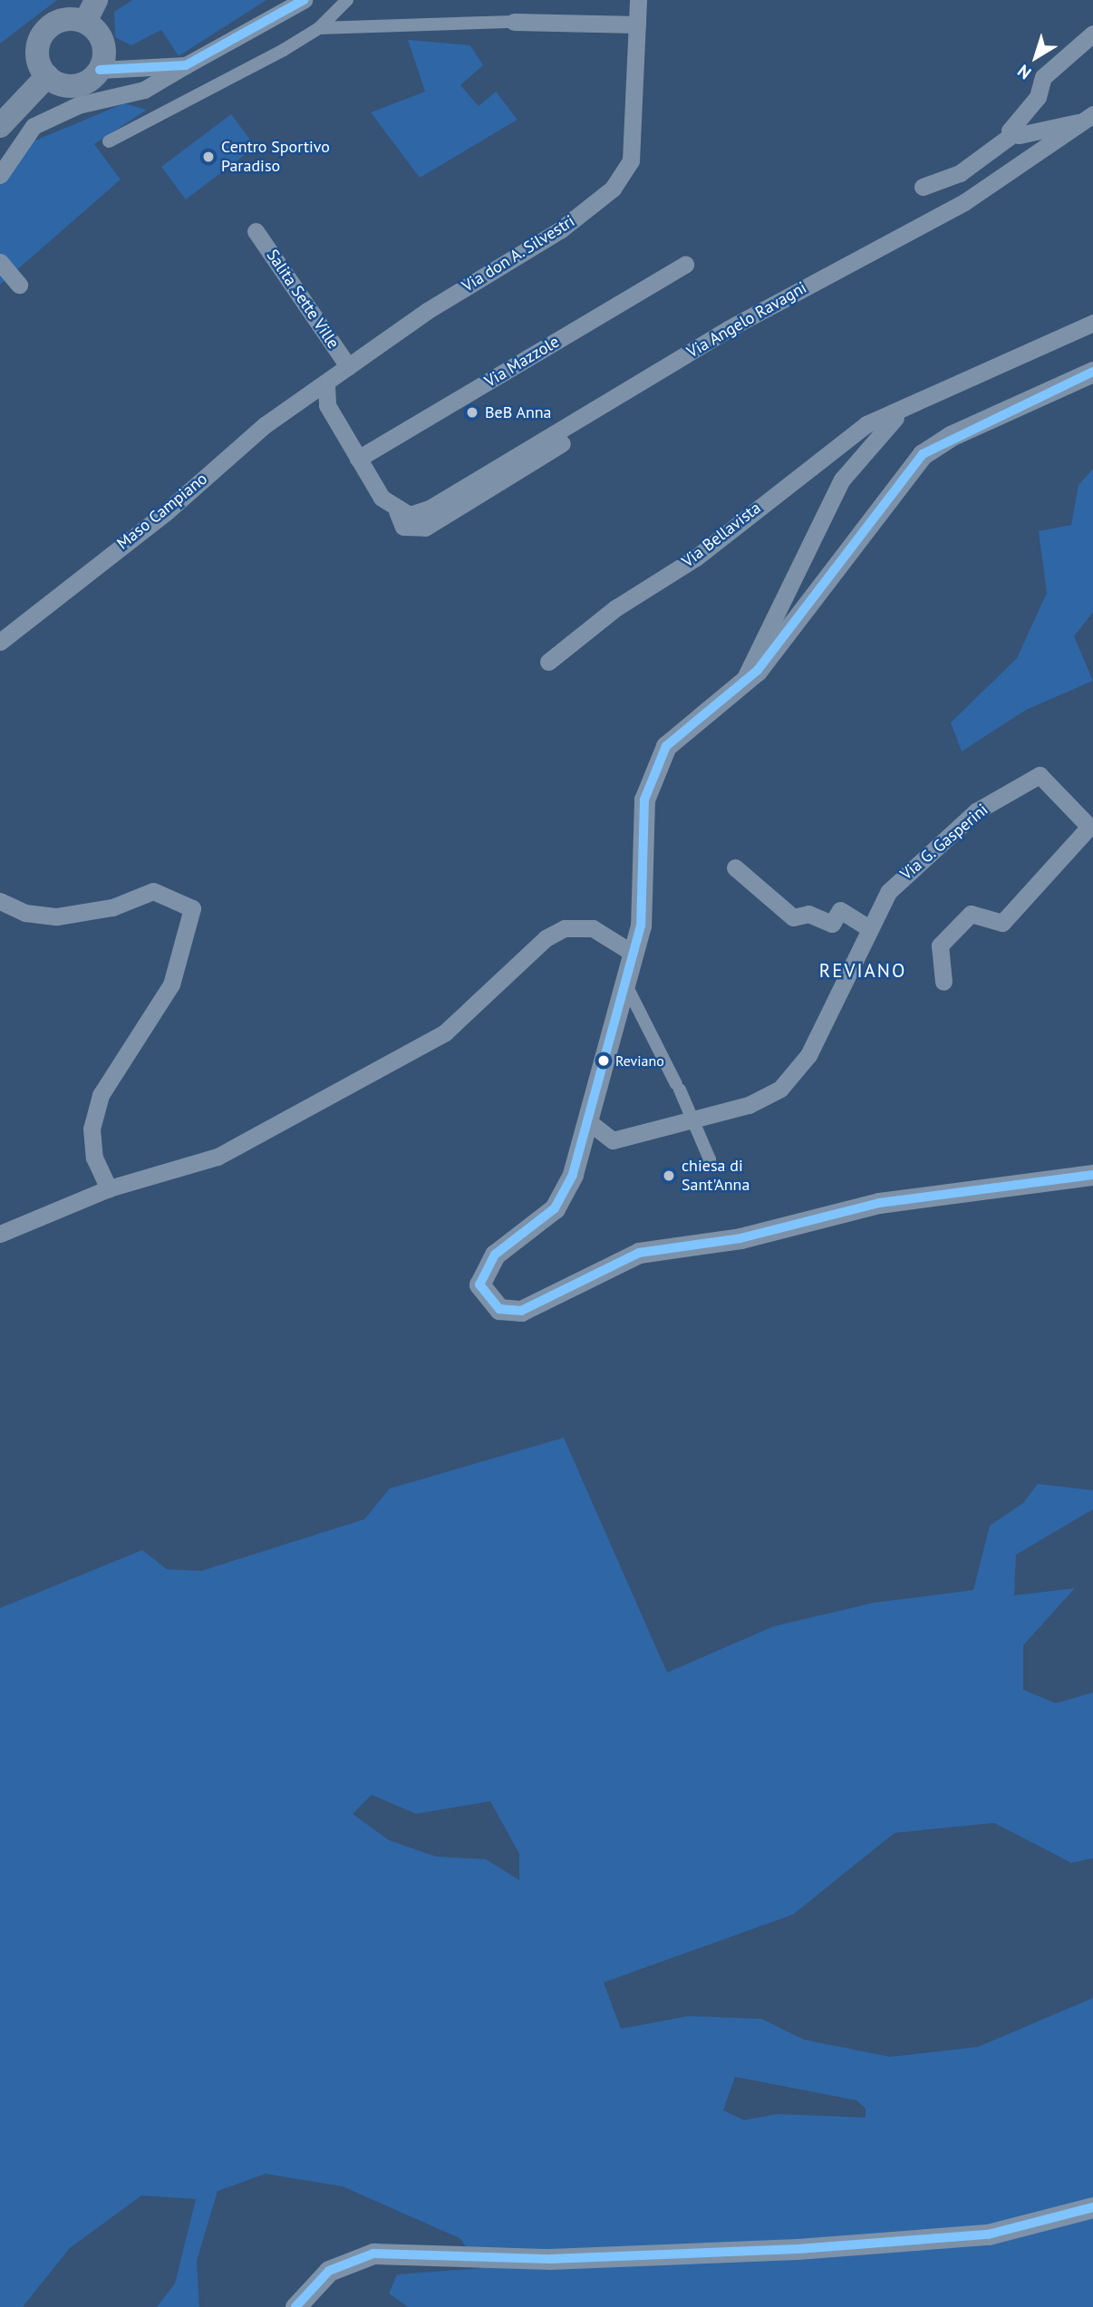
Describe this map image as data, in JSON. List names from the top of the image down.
{
  "streets": {
    "street": [
      "Via don A. Silvestri",
      "Salita Sette Ville",
      "Via Angelo Ravagni",
      "Via Mazzole",
      "Maso Campiano",
      "Via Bellavista",
      "Via G. Gasperini"
    ]
  },
  "crossings": [
    ["Via don A. Silvestri", "Salita Sette Ville"],
    ["Via don A. Silvestri", "Maso Campiano"]
  ],
  "districts": ["REVIANO"],
  "places": [
    "Centro Sportivo Paradiso",
    "BeB Anna",
    "Reviano",
    "chiesa di Sant'Anna"
  ],
  "north": "bottom left"
}
